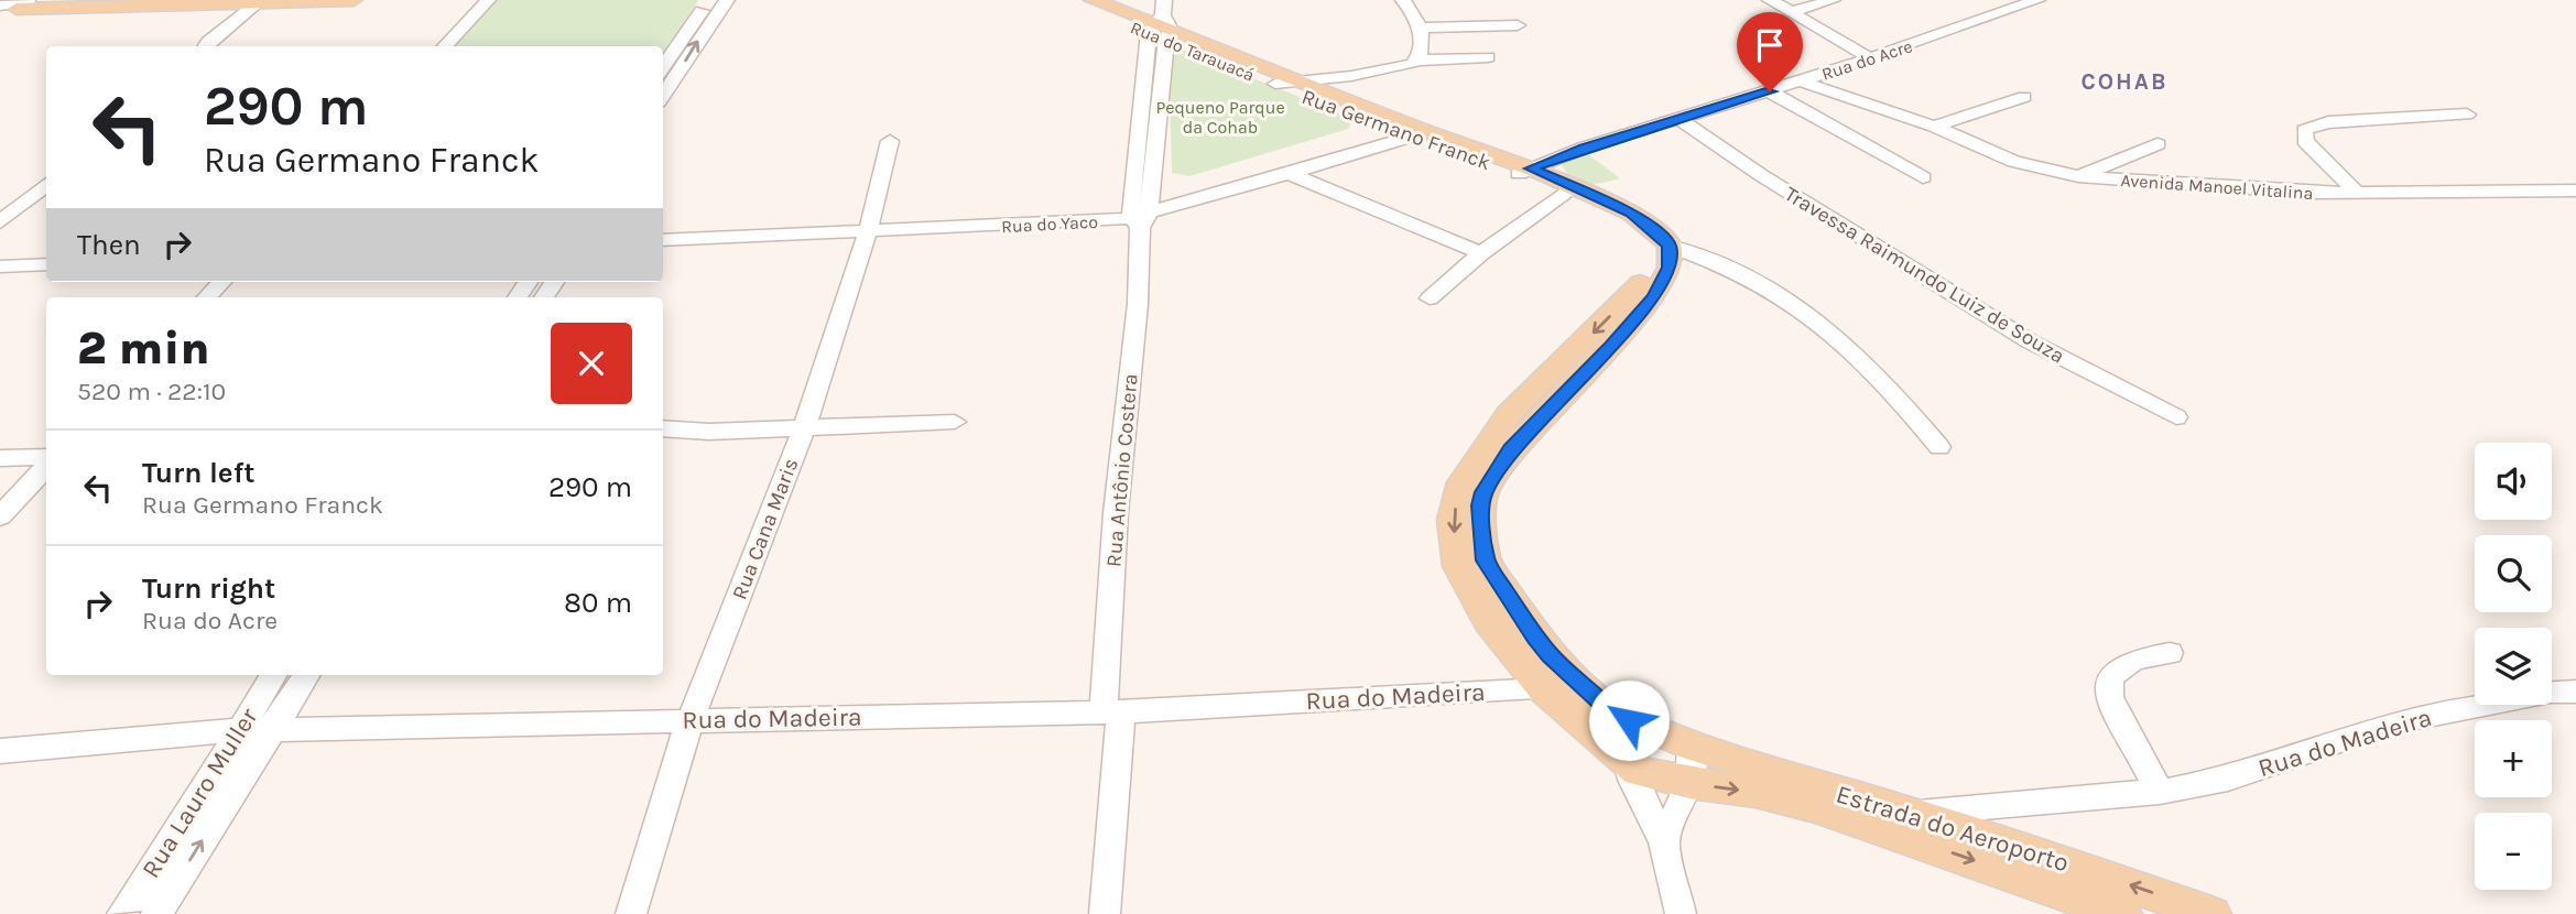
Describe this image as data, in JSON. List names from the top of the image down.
{
  "streets": {
    "main road": ["Rua do Tarauacá", "Rua Germano Franck", "Estrada do Aeroporto"],
    "street": [
      "Rua do Acre",
      "Avenida Manoel Vitalina",
      "Rua do Yaco",
      "Travessa Raimundo Luiz de Souza",
      "Rua Antônio Costera",
      "Rua Cana Maris",
      "Rua do Madeira",
      "Rua Lauro Muller"
    ]
  },
  "crossings": [
    ["Rua do Tarauacá", "Rua Germano Franck"],
    ["Rua do Tarauacá", "Rua Antônio Costera"],
    ["Rua do Acre", "Rua Germano Franck"],
    ["Rua do Acre", "Avenida Manoel Vitalina"],
    ["Rua do Acre", "Travessa Raimundo Luiz de Souza"],
    ["Rua Germano Franck", "Rua do Yaco"],
    ["Rua Germano Franck", "Rua do Madeira"],
    ["Rua Germano Franck", "Estrada do Aeroporto"],
    ["Rua do Yaco", "Rua Antônio Costera"],
    ["Rua do Yaco", "Rua Cana Maris"],
    ["Rua Antônio Costera", "Rua do Madeira"],
    ["Rua Cana Maris", "Rua do Madeira"],
    ["Rua do Madeira", "Rua Lauro Muller"],
    ["Rua do Madeira", "Estrada do Aeroporto"]
  ],
  "districts": ["COHAB"],
  "parks": ["Pequeno Parque da Cohab"],
  "page": {
    "turn": ["290 m", "Rua Germano Franck"],
    "then": "Then",
    "heading": ["2 min", "520 m · 22:10"],
    "list": [
      {
        "name": "Turn left",
        "note": "Rua Germano Franck",
        "value": "290 m"
      },
      {
        "name": "Turn right",
        "note": "Rua do Acre",
        "value": "80 m"
      }
    ],
    "map_buttons": ["+", "−"]
  }
}
